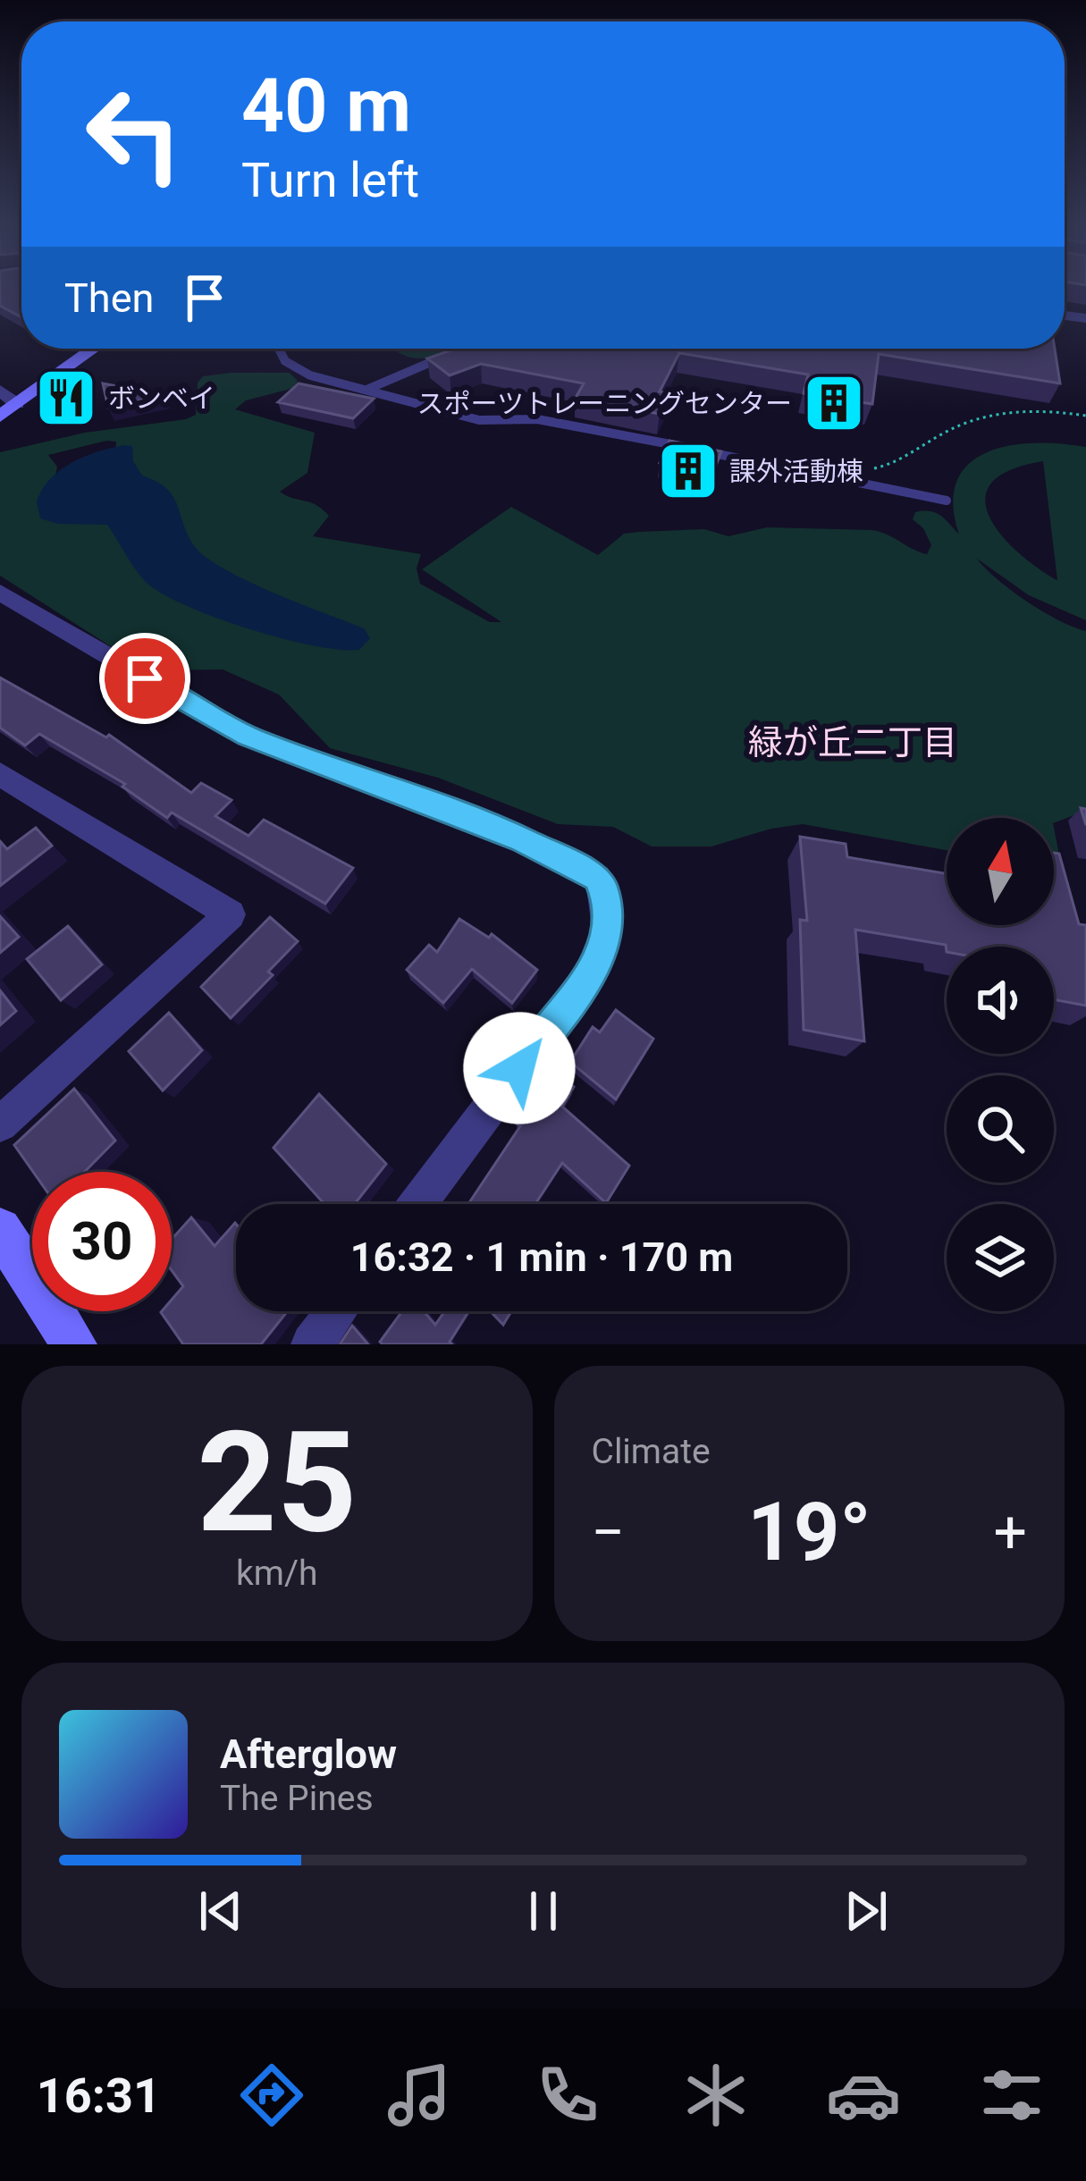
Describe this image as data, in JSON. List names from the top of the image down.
{
  "districts": ["緑が丘二丁目"],
  "places": {
    "restaurant": ["ボンベイ"],
    "building": ["スポーツトレーニングセンター", "課外活動棟"]
  },
  "north": "top",
  "page": {
    "turn": ["40 m", "Turn left"],
    "then": "Then",
    "limit": "30",
    "trip": "16:32 · 1 min · 170 m",
    "tile": [
      ["25", "km/h"],
      "Climate"
    ],
    "heat": ["−", "19°", "+"],
    "song": ["Afterglow", "The Pines"],
    "tabs": "16:31"
  }
}
